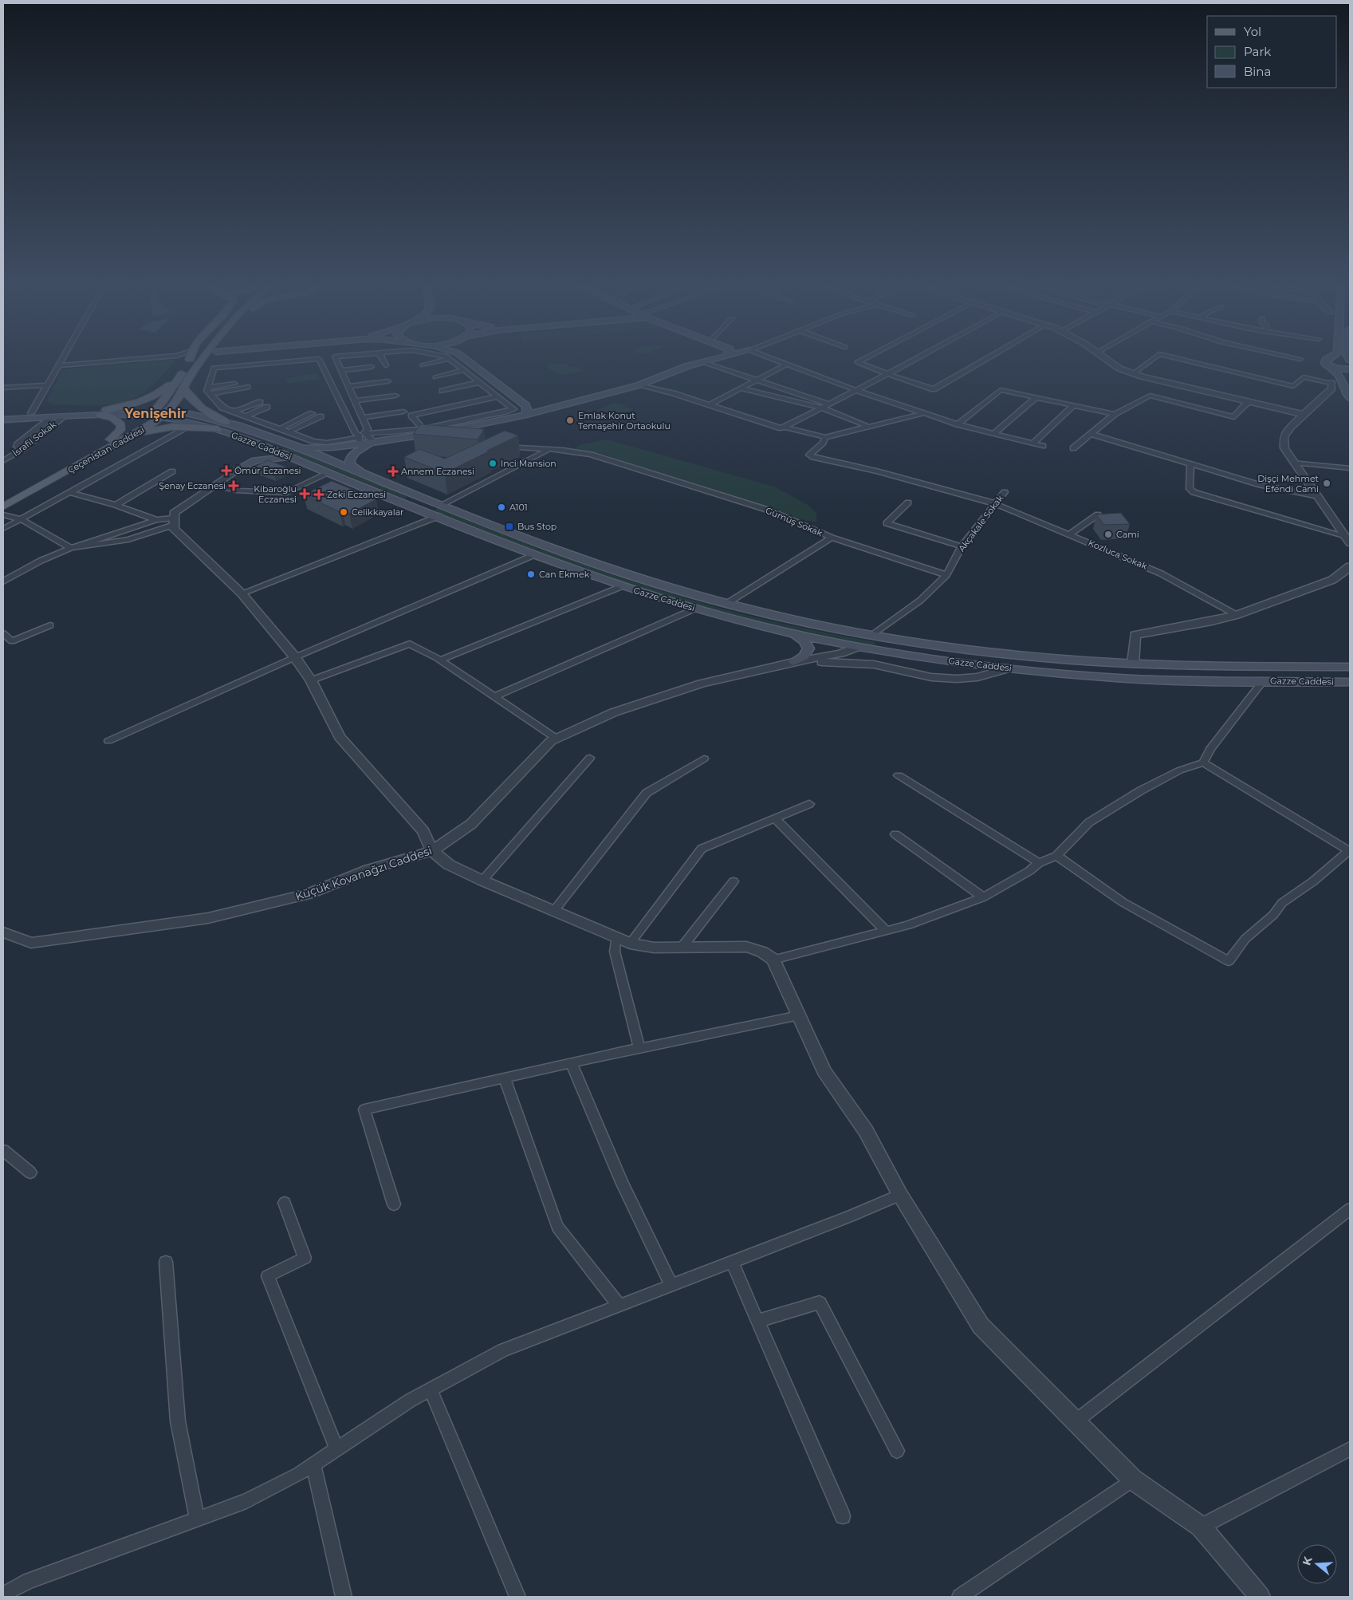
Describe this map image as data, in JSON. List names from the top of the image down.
{
  "streets": {
    "main road": ["Gazze Caddesi", "Çeçenistan Caddesi"],
    "street": [
      "İsrafil Sokak",
      "Gümüş Sokak",
      "Akçakale Sokak",
      "Kozluca Sokak",
      "Küçük Kovanağzı Caddesi"
    ]
  },
  "crossings": [
    ["İsrafil Sokak", "Gazze Caddesi"],
    ["Gazze Caddesi", "Çeçenistan Caddesi"],
    ["Gazze Caddesi", "Akçakale Sokak"],
    ["Gazze Caddesi", "Küçük Kovanağzı Caddesi"],
    ["Gümüş Sokak", "Akçakale Sokak"],
    ["Akçakale Sokak", "Kozluca Sokak"]
  ],
  "districts": ["Yenişehir"],
  "places": {
    "other": [
      "Emlak Konut Temaşehir Ortaokulu",
      "Inci Mansion",
      "Dişçi Mehmet Efendi Cami",
      "A101",
      "Celikkayalar",
      "Cami",
      "Can Ekmek"
    ],
    "health": [
      "Ömür Eczanesi",
      "Annem Eczanesi",
      "Şenay Eczanesi",
      "Kibaroğlu Eczanesi",
      "Zeki Eczanesi"
    ],
    "transit": ["Bus Stop"]
  },
  "legend": ["Yol", "Park", "Bina"],
  "north": "left"
}
